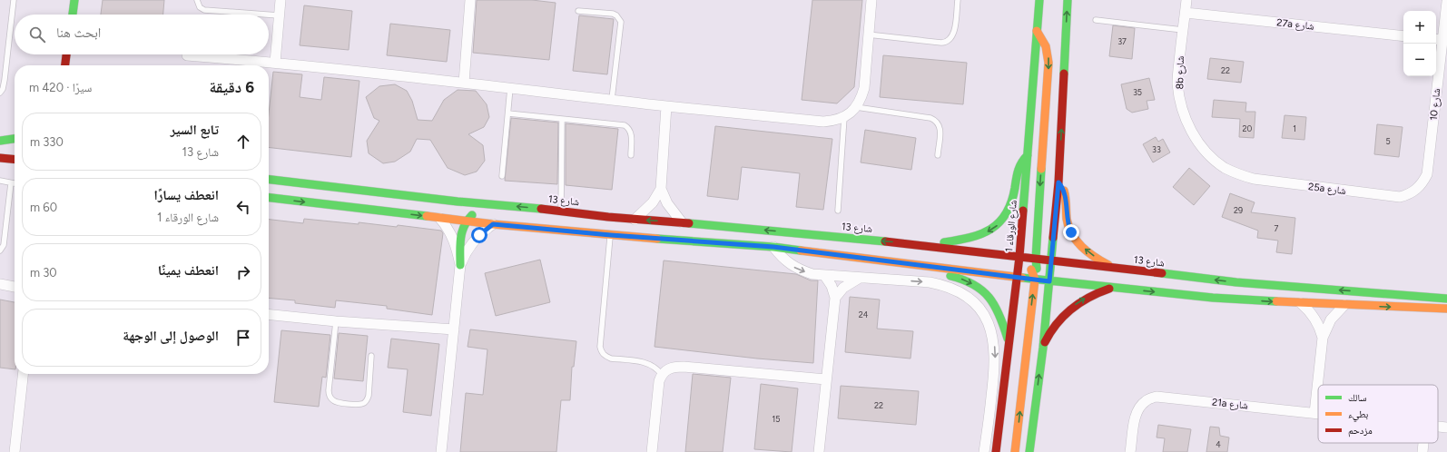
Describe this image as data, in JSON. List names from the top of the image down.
{
  "streets": {
    "street": [
      "27a شارع",
      "8b شارع",
      "شارع 10",
      "25a شارع",
      "شارع 13",
      "شارع الورقاء 1",
      "21a شارع"
    ]
  },
  "crossings": [
    ["27a شارع", "8b شارع"],
    ["8b شارع", "25a شارع"],
    ["شارع 10", "25a شارع"],
    ["شارع 13", "شارع الورقاء 1"]
  ],
  "house_numbers": [
    "37",
    "22",
    "35",
    "20",
    "1",
    "5",
    "33",
    "29",
    "7",
    "24",
    "22",
    "15",
    "4"
  ],
  "legend": ["سالك", "بطيء", "مزدحم"],
  "page": {
    "map_buttons": ["+", "−"],
    "search": "ابحث هنا",
    "heading": ["6 دقيقة", "سيرًا · 420 m"],
    "list": [
      ["تابع السير", "شارع 13", "330 m"],
      ["انعطف يسارًا", "شارع الورقاء 1", "60 m"],
      ["انعطف يمينًا", "30 m"],
      "الوصول إلى الوجهة"
    ]
  }
}
